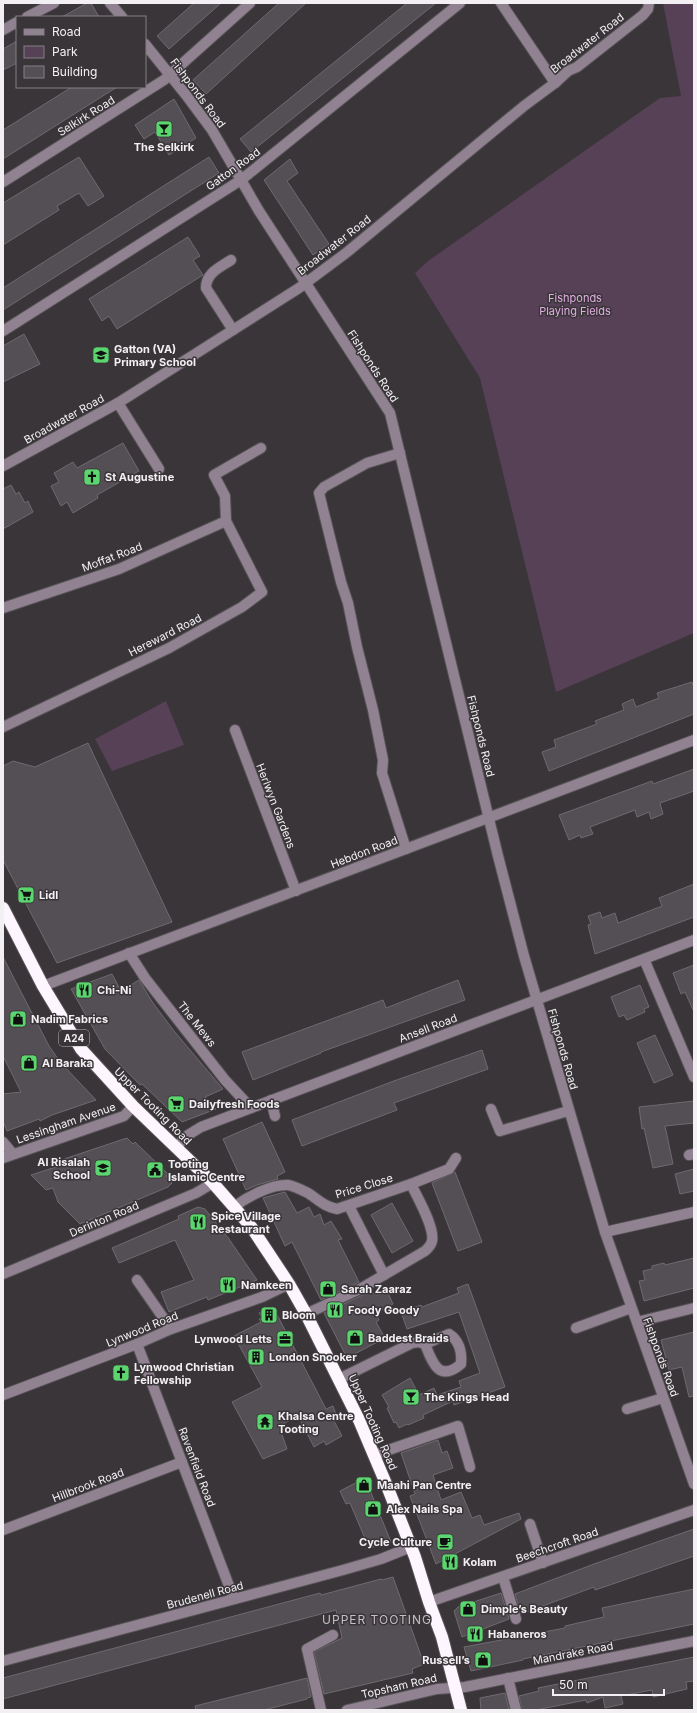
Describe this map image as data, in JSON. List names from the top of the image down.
{
  "streets": {
    "highway": ["A24", "Upper Tooting Road"],
    "street": [
      "Broadwater Road",
      "Fishponds Road",
      "Selkirk Road",
      "Gatton Road",
      "Moffat Road",
      "Hereward Road",
      "Herlwyn Gardens",
      "Hebdon Road",
      "The Mews",
      "Ansell Road",
      "Lessingham Avenue",
      "Price Close",
      "Derinton Road",
      "Lynwood Road",
      "Ravenfield Road",
      "Hillbrook Road",
      "Beechcroft Road",
      "Brudenell Road",
      "Mandrake Road",
      "Topsham Road"
    ]
  },
  "crossings": [
    ["Broadwater Road", "Fishponds Road"],
    ["Fishponds Road", "Selkirk Road"],
    ["Fishponds Road", "Gatton Road"],
    ["Fishponds Road", "Hebdon Road"],
    ["Fishponds Road", "Ansell Road"],
    ["Moffat Road", "Hereward Road"],
    ["Herlwyn Gardens", "Hebdon Road"],
    ["Hebdon Road", "The Mews"],
    ["Hebdon Road", "Upper Tooting Road"],
    ["The Mews", "Ansell Road"],
    ["Ansell Road", "Upper Tooting Road"],
    ["Upper Tooting Road", "Lessingham Avenue"],
    ["Upper Tooting Road", "Price Close"],
    ["Upper Tooting Road", "Derinton Road"],
    ["Upper Tooting Road", "Lynwood Road"],
    ["Upper Tooting Road", "Beechcroft Road"],
    ["Upper Tooting Road", "Brudenell Road"],
    ["Upper Tooting Road", "Mandrake Road"],
    ["Upper Tooting Road", "Topsham Road"],
    ["Lynwood Road", "Ravenfield Road"],
    ["Ravenfield Road", "Hillbrook Road"],
    ["Ravenfield Road", "Brudenell Road"],
    ["Mandrake Road", "Topsham Road"]
  ],
  "districts": ["UPPER TOOTING"],
  "parks": ["Fishponds Playing Fields"],
  "places": {
    "bar": ["The Selkirk", "The Kings Head"],
    "school or university": ["Gatton (VA) Primary School", "Al Risalah School"],
    "church": ["St Augustine", "Lynwood Christian Fellowship"],
    "supermarket": ["Lidl", "Dailyfresh Foods"],
    "restaurant": [
      "Chi-Ni",
      "Spice Village Restaurant",
      "Namkeen",
      "Foody Goody",
      "Kolam",
      "Habaneros"
    ],
    "shop": [
      "Nadim Fabrics",
      "Al Baraka",
      "Sarah Zaaraz",
      "Baddest Braids",
      "Maahi Pan Centre",
      "Alex Nails Spa",
      "Dimple’s Beauty",
      "Russell’s"
    ],
    "public building": ["Tooting Islamic Centre"],
    "building": ["Bloom", "London Snooker"],
    "office": ["Lynwood Letts"],
    "temple": ["Khalsa Centre Tooting"],
    "cafe": ["Cycle Culture"]
  },
  "legend": ["Road", "Park", "Building"],
  "scale_bar": "50 m"
}
